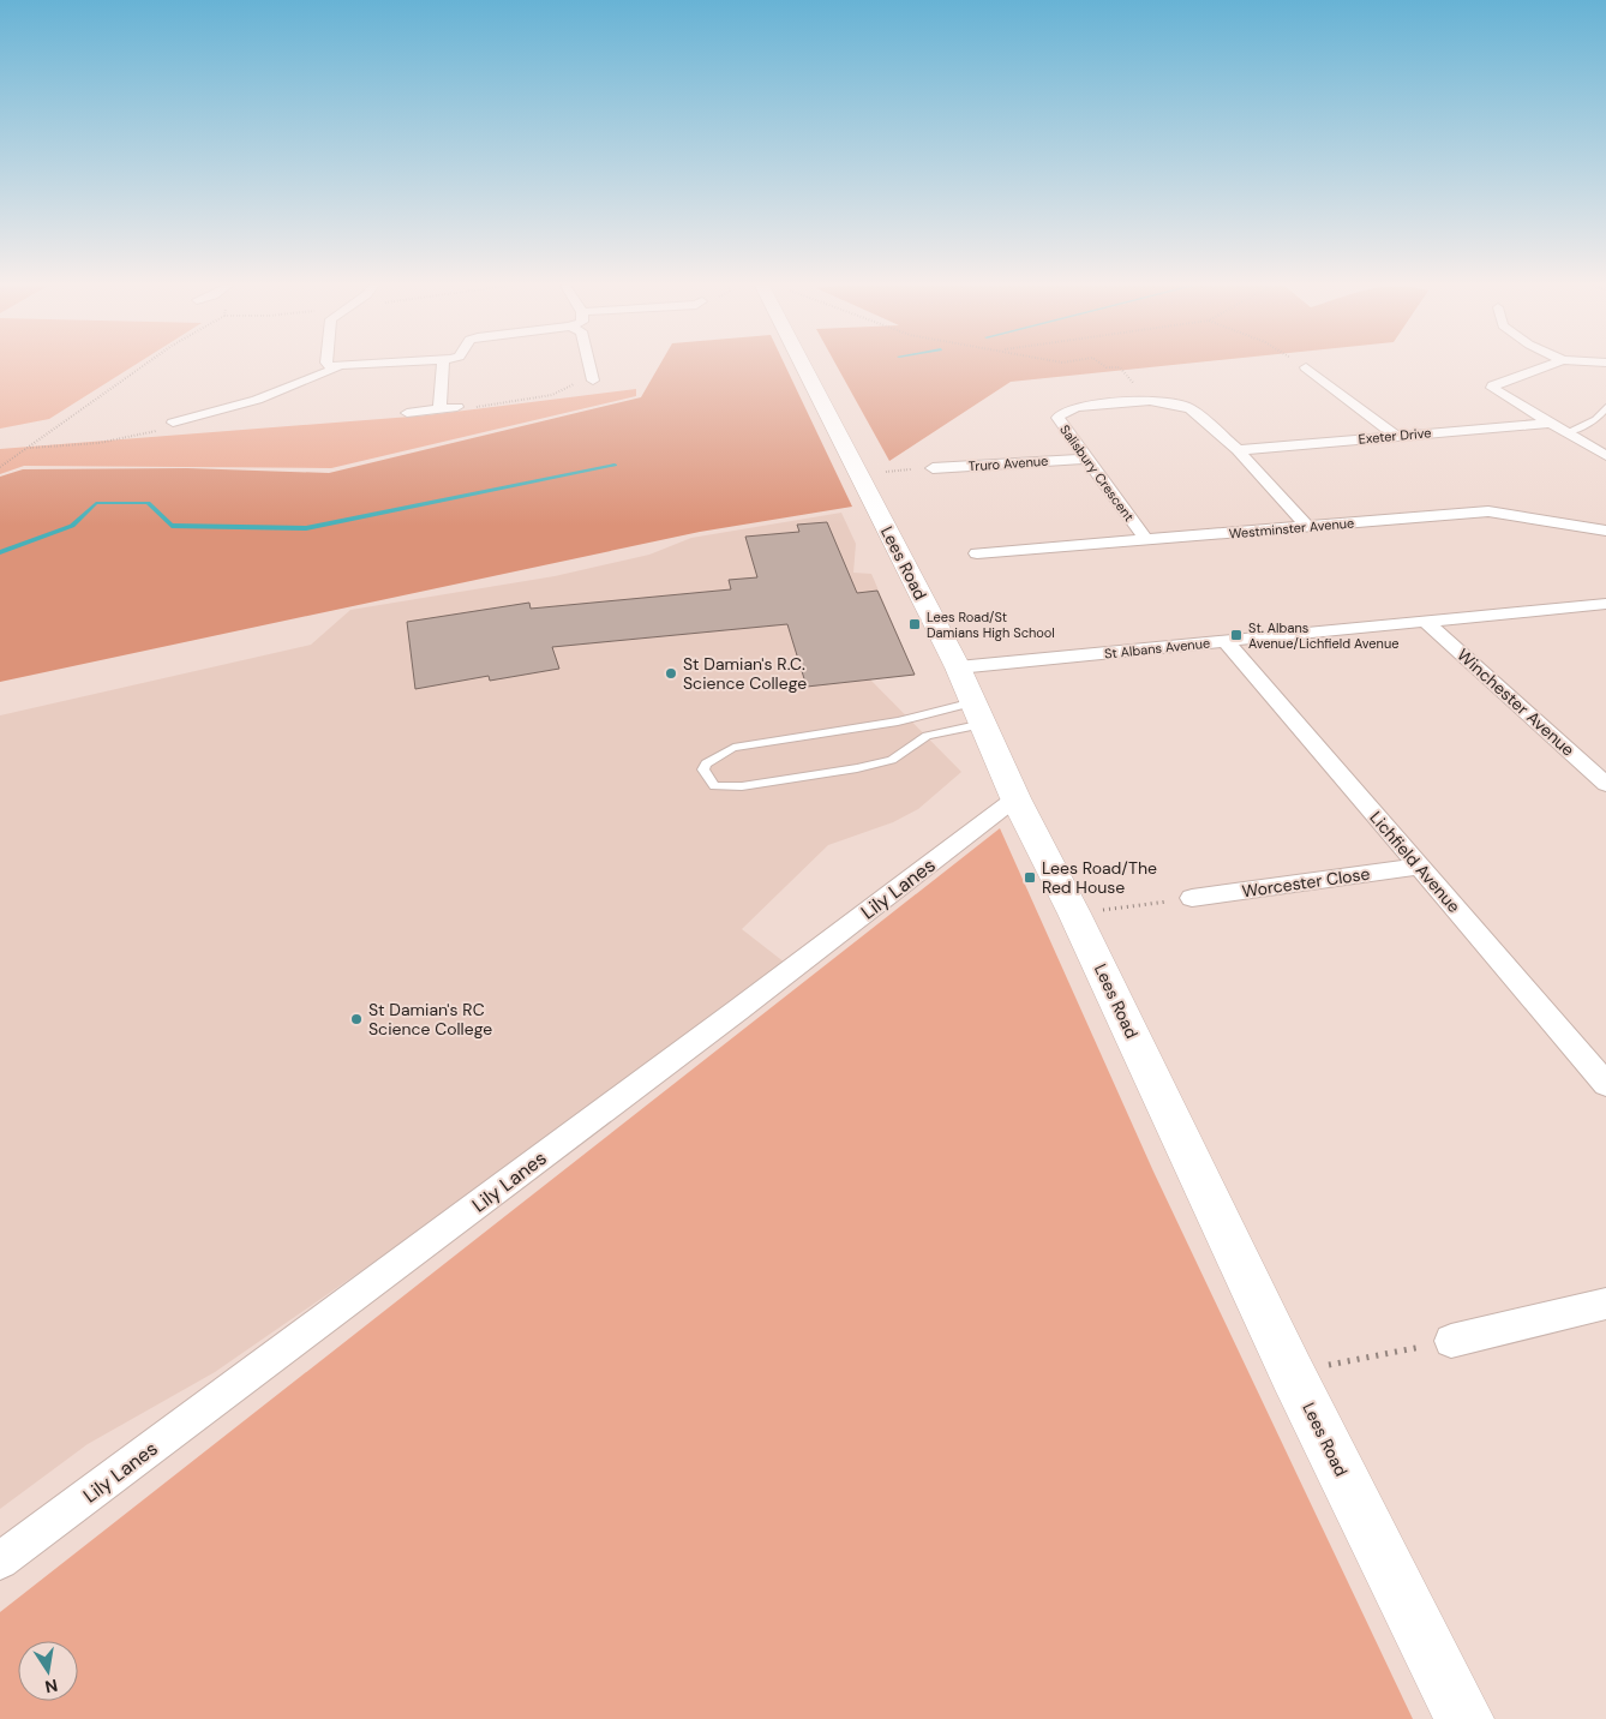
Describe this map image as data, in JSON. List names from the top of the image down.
{
  "streets": {
    "main road": ["Lees Road"],
    "street": [
      "Exeter Drive",
      "Truro Avenue",
      "Salisbury Crescent",
      "Westminster Avenue",
      "St Albans Avenue",
      "Winchester Avenue",
      "Lichfield Avenue",
      "Worcester Close",
      "Lily Lanes"
    ]
  },
  "crossings": [
    ["Exeter Drive", "Salisbury Crescent"],
    ["Truro Avenue", "Salisbury Crescent"],
    ["Salisbury Crescent", "Westminster Avenue"],
    ["Lees Road", "St Albans Avenue"],
    ["Lees Road", "Lily Lanes"],
    ["St Albans Avenue", "Winchester Avenue"],
    ["St Albans Avenue", "Lichfield Avenue"],
    ["Lichfield Avenue", "Worcester Close"]
  ],
  "places": {
    "transit": ["Lees Road/St Damians High School", "St. Albans Avenue/Lichfield Avenue", "Lees Road/The Red House"],
    "other": ["St Damian's R.C. Science College", "St Damian's RC Science College"]
  },
  "north": "bottom"
}
